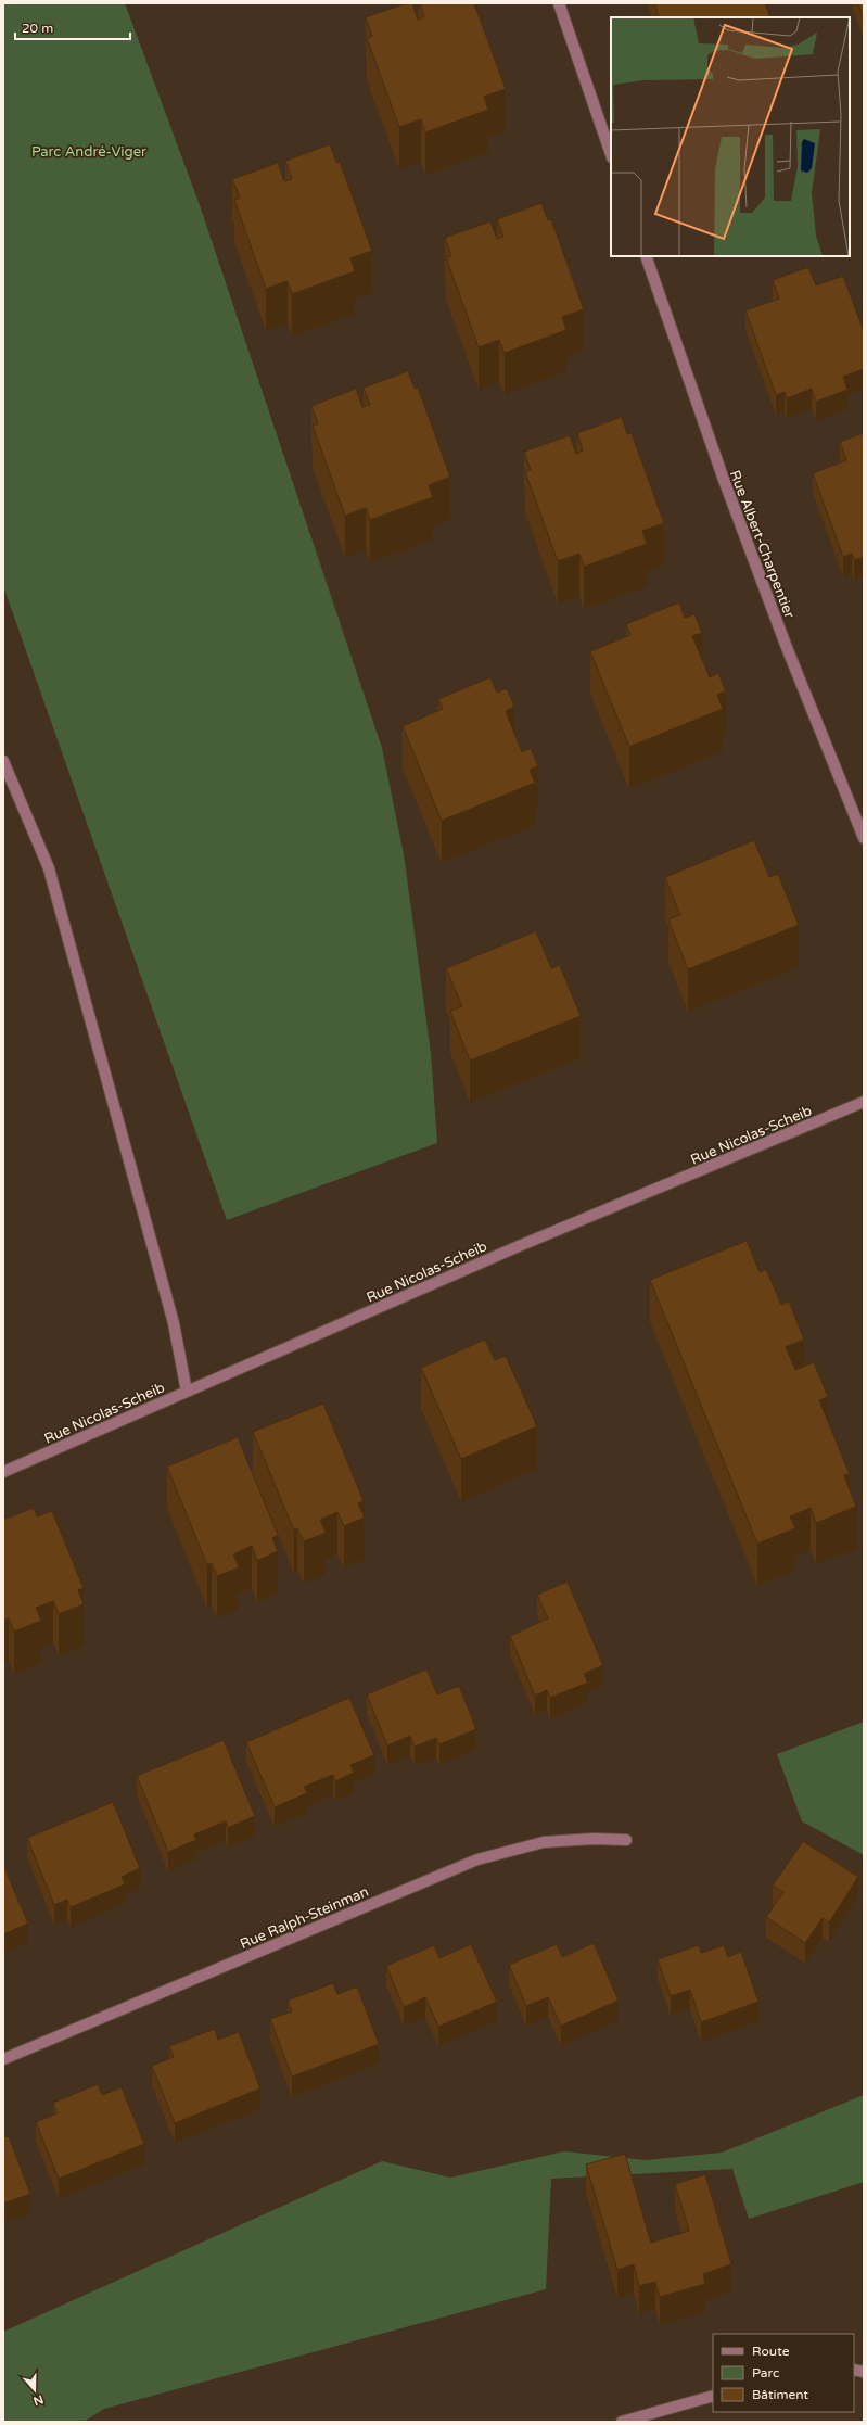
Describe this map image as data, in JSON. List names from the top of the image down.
{
  "streets": {
    "street": ["Rue Albert-Charpentier", "Rue Nicolas-Scheib", "Rue Ralph-Steinman"]
  },
  "parks": ["Parc André-Viger"],
  "legend": ["Route", "Parc", "Bâtiment"],
  "scale_bar": "20 m",
  "north": "bottom"
}
